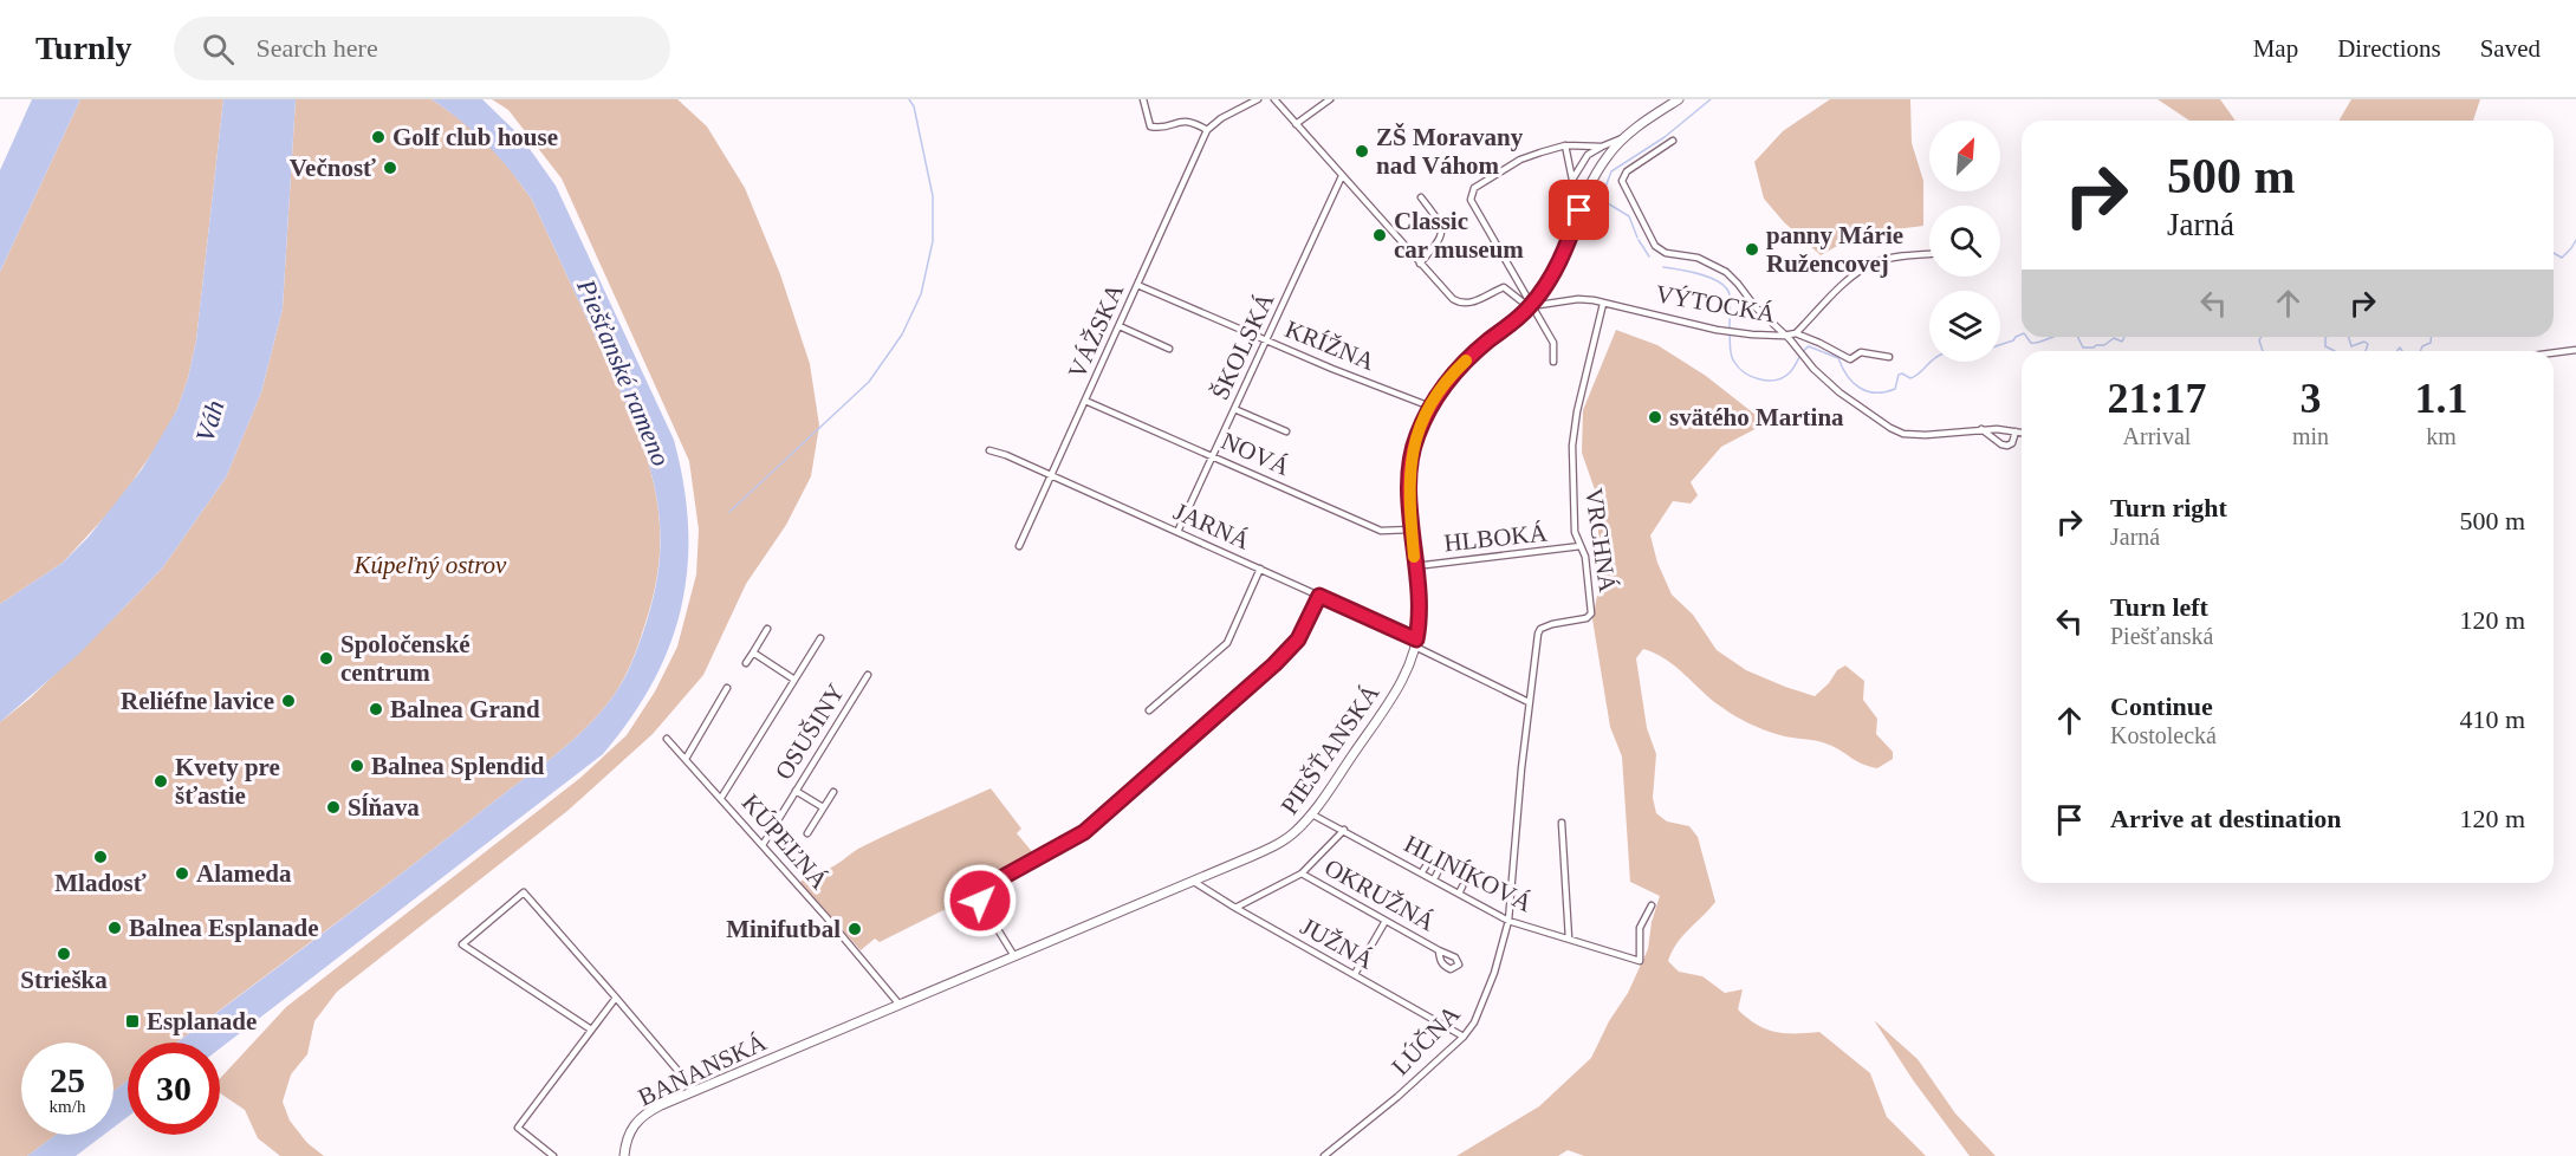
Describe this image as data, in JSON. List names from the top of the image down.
{
  "streets": {
    "main road": ["PIEŠŤANSKÁ", "BANANSKÁ"],
    "street": [
      "VÝTOCKÁ",
      "VÁŽSKA",
      "KRÍŽNA",
      "ŠKOLSKÁ",
      "NOVÁ",
      "JARNÁ",
      "HLBOKÁ",
      "VRCHNÁ",
      "OSUŠINY",
      "KÚPEĽNÁ",
      "HLINÍKOVÁ",
      "OKRUŽNÁ",
      "JUŽNÁ",
      "LÚČNA"
    ]
  },
  "crossings": [
    ["VÝTOCKÁ", "VRCHNÁ"],
    ["VÝTOCKÁ", "PIEŠŤANSKÁ"],
    ["VÁŽSKA", "KRÍŽNA"],
    ["VÁŽSKA", "NOVÁ"],
    ["VÁŽSKA", "JARNÁ"],
    ["KRÍŽNA", "ŠKOLSKÁ"],
    ["KRÍŽNA", "PIEŠŤANSKÁ"],
    ["ŠKOLSKÁ", "NOVÁ"],
    ["ŠKOLSKÁ", "JARNÁ"],
    ["NOVÁ", "PIEŠŤANSKÁ"],
    ["JARNÁ", "VRCHNÁ"],
    ["JARNÁ", "PIEŠŤANSKÁ"],
    ["JARNÁ", "LÚČNA"],
    ["HLBOKÁ", "VRCHNÁ"],
    ["HLBOKÁ", "PIEŠŤANSKÁ"],
    ["VRCHNÁ", "LÚČNA"],
    ["OSUŠINY", "KÚPEĽNÁ"],
    ["PIEŠŤANSKÁ", "KÚPEĽNÁ"],
    ["PIEŠŤANSKÁ", "HLINÍKOVÁ"],
    ["PIEŠŤANSKÁ", "JUŽNÁ"],
    ["PIEŠŤANSKÁ", "BANANSKÁ"],
    ["HLINÍKOVÁ", "LÚČNA"],
    ["JUŽNÁ", "LÚČNA"]
  ],
  "water": ["Piešťanské rameno", "Váh"],
  "parks": ["Kúpeľný ostrov"],
  "places": {
    "other": [
      "Golf club house",
      "ZŠ Moravany nad Váhom",
      "Večnosť",
      "Classic car museum",
      "panny Márie Ružencovej",
      "svätého Martina",
      "Spoločenské centrum",
      "Reliéfne lavice",
      "Balnea Grand",
      "Balnea Splendid",
      "Kvety pre šťastie",
      "Sĺňava",
      "Mladosť",
      "Alameda",
      "Balnea Esplanade",
      "Minifutbal",
      "Strieška"
    ],
    "transit": ["Esplanade"]
  },
  "north": "top right",
  "page": {
    "header": "Turnly",
    "search": "Search here",
    "nav": ["Map", "Directions", "Saved"],
    "turn": ["500 m", "Jarná"],
    "eta": [
      "21:17",
      "Arrival",
      "3",
      "min",
      "1.1",
      "km"
    ],
    "list": [
      {
        "name": "Turn right",
        "note": "Jarná",
        "value": "500 m"
      },
      {
        "name": "Turn left",
        "note": "Piešťanská",
        "value": "120 m"
      },
      {
        "name": "Continue",
        "note": "Kostolecká",
        "value": "410 m"
      },
      {
        "name": "Arrive at destination",
        "value": "120 m"
      }
    ],
    "speed": "25 km/h",
    "limit": "30"
  }
}
